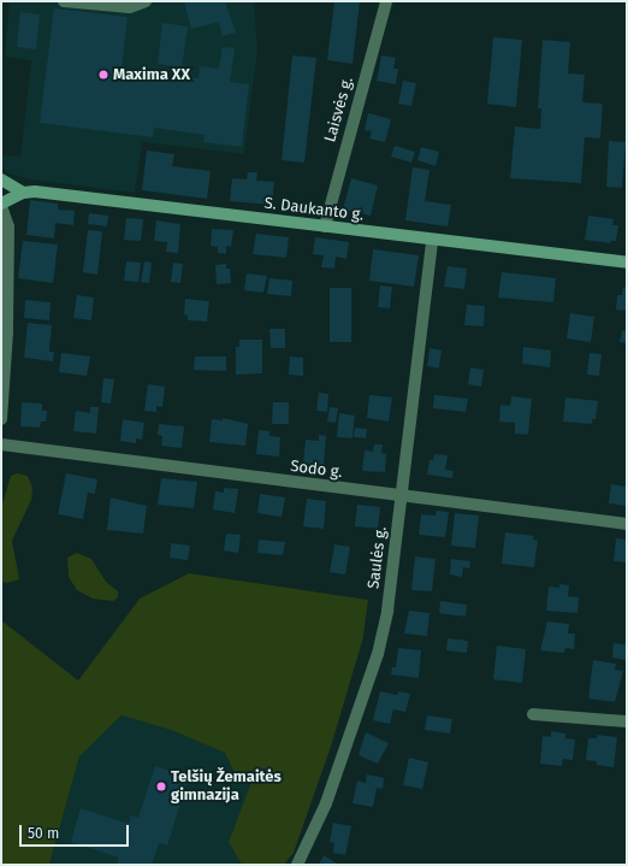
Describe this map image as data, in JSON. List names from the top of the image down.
{
  "streets": {
    "main road": ["S. Daukanto g."],
    "street": ["Laisvės g.", "Sodo g.", "Saulės g."]
  },
  "crossings": [
    ["Laisvės g.", "S. Daukanto g."],
    ["S. Daukanto g.", "Saulės g."],
    ["Sodo g.", "Saulės g."]
  ],
  "places": ["Maxima XX", "Telšių Žemaitės gimnazija"],
  "scale_bar": "50 m"
}
